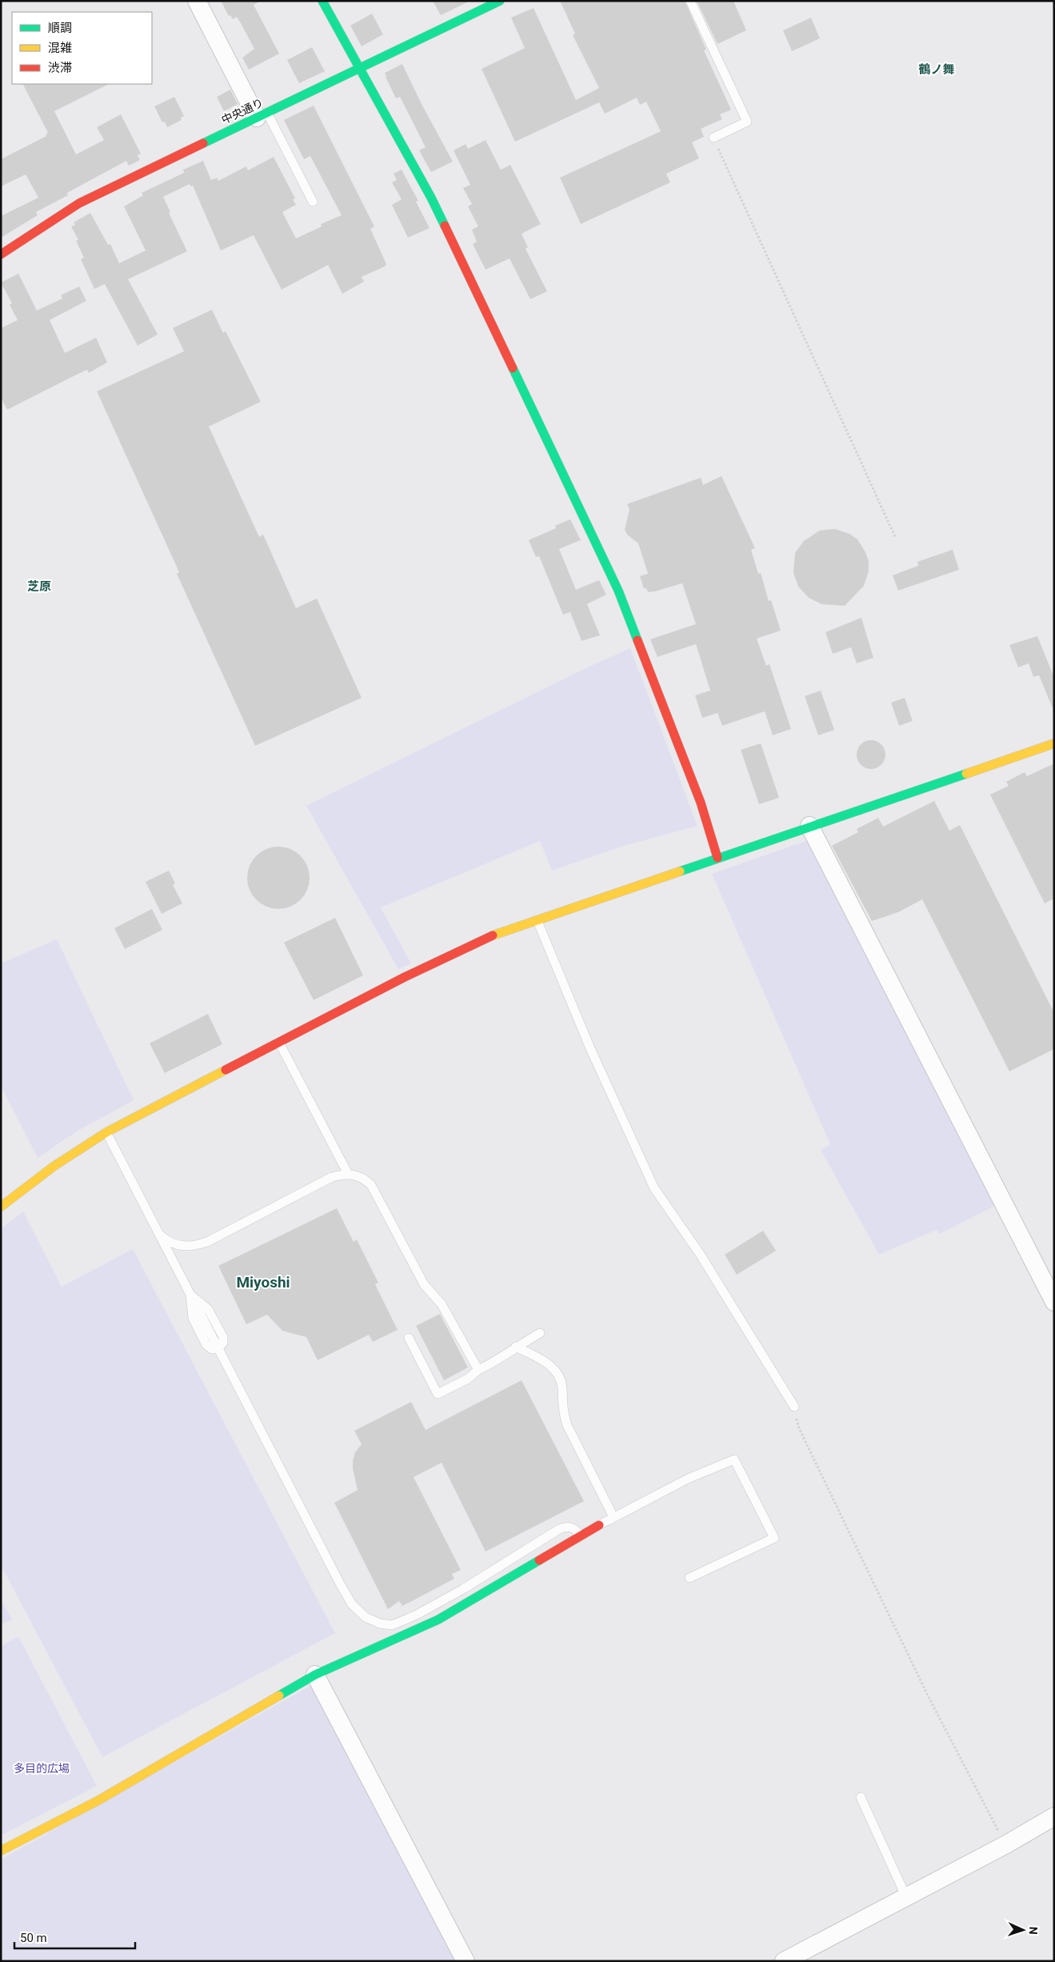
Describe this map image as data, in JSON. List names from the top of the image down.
{
  "streets": {
    "street": ["中央通り"]
  },
  "districts": ["鶴ノ舞", "芝原", "Miyoshi"],
  "parks": ["多目的広場"],
  "legend": ["順調", "混雑", "渋滞"],
  "scale_bar": "50 m",
  "north": "right"
}
